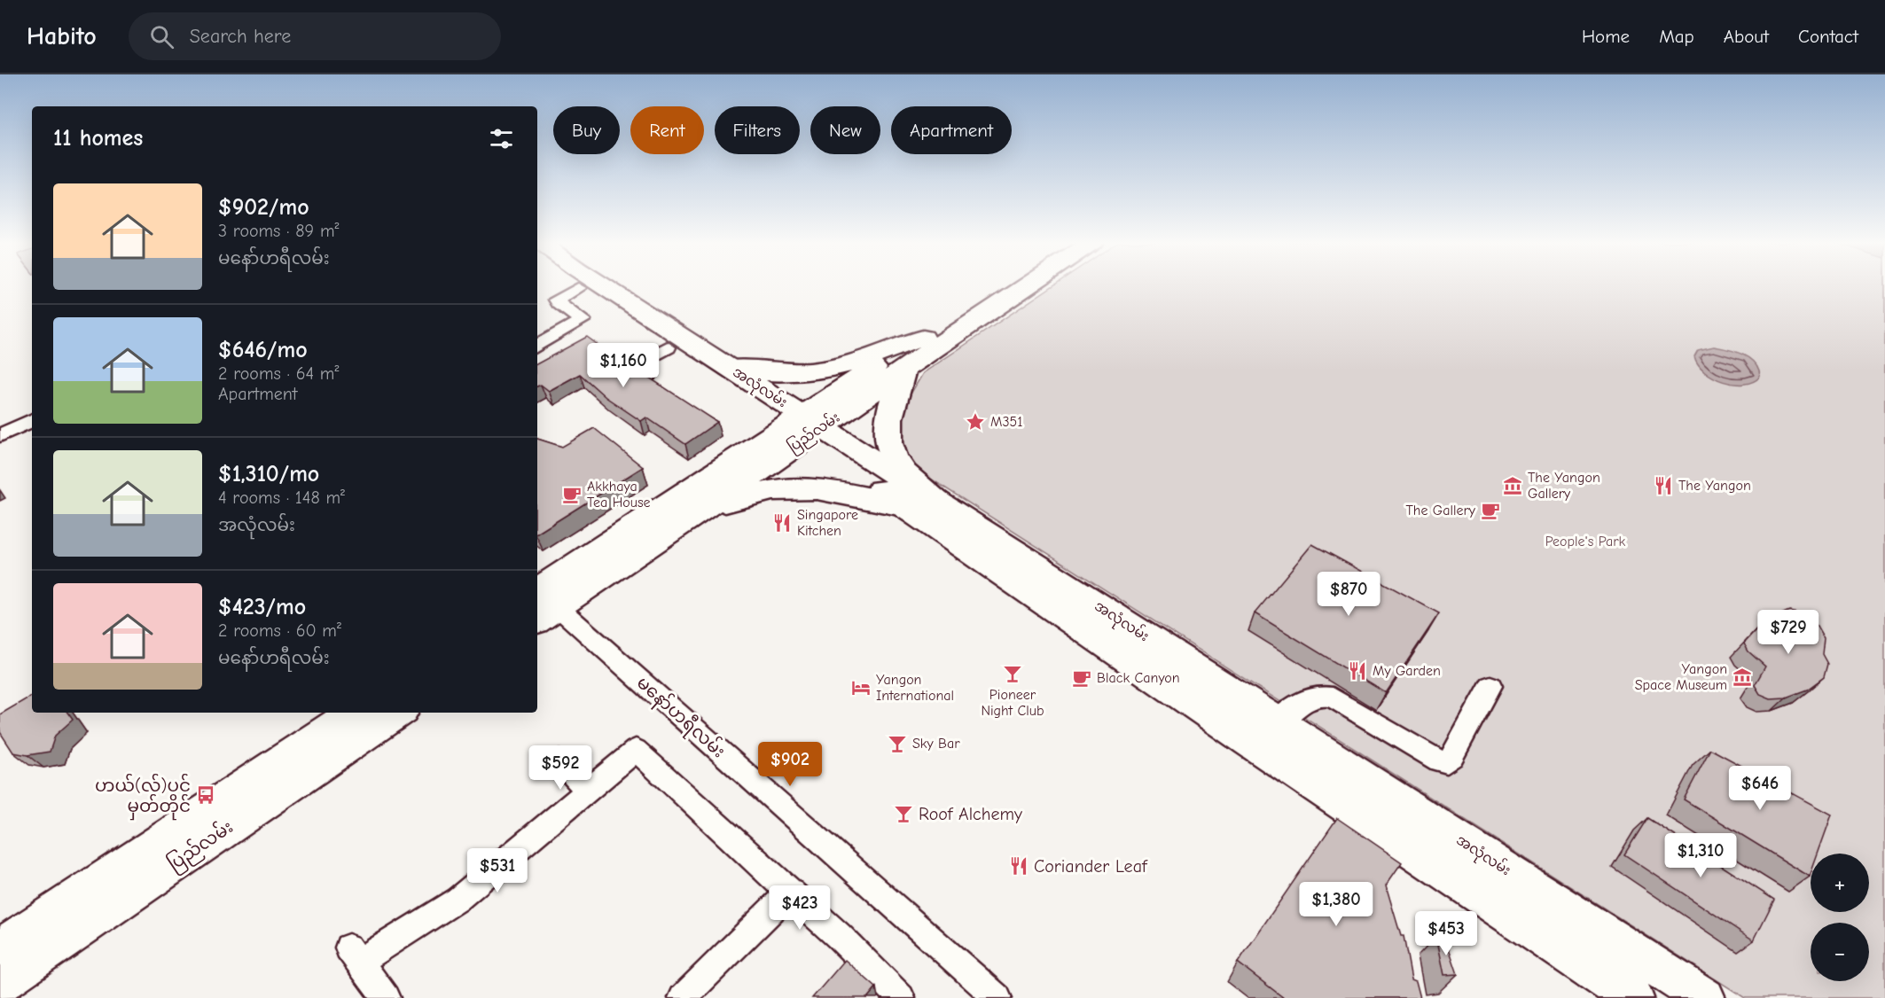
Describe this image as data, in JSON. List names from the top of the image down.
{
  "streets": {
    "main road": ["အလုံလမ်း", "ပြည်လမ်း"],
    "street": ["မနော်ဟရီလမ်း"]
  },
  "crossings": [
    ["အလုံလမ်း", "ပြည်လမ်း"],
    ["ပြည်လမ်း", "မနော်ဟရီလမ်း"]
  ],
  "parks": ["People's Park"],
  "places": {
    "place": ["M351"],
    "museum": ["The Yangon Gallery", "Yangon Space Museum"],
    "restaurant": [
      "The Yangon",
      "Singapore Kitchen",
      "My Garden",
      "Coriander Leaf"
    ],
    "cafe": ["Akkhaya Tea House", "The Gallery", "Black Canyon"],
    "bar": ["Pioneer Night Club", "Sky Bar", "Roof Alchemy"],
    "hotel": ["Yangon International"],
    "bus stop": ["ဟယ်(လ်)ပင် မှတ်တိုင်"]
  },
  "page": {
    "header": "Habito",
    "search": "Search here",
    "nav": [
      "Home",
      "Map",
      "About",
      "Contact"
    ],
    "chip": [
      "Buy",
      "Rent",
      "Filters",
      "New",
      "Apartment"
    ],
    "heading": "11 homes",
    "list": [
      {
        "name": "$902/mo",
        "note": "3 rooms · 89 m² · မနော်ဟရီလမ်း"
      },
      {
        "name": "$646/mo",
        "note": "2 rooms · 64 m² · Apartment"
      },
      {
        "name": "$1,310/mo",
        "note": "4 rooms · 148 m² · အလုံလမ်း"
      },
      {
        "name": "$423/mo",
        "note": "2 rooms · 60 m² · မနော်ဟရီလမ်း"
      }
    ],
    "price": [
      "$1,160",
      "$870",
      "$729",
      "$902",
      "$592",
      "$646",
      "$1,310",
      "$531",
      "$1,380",
      "$423",
      "$453"
    ],
    "map_buttons": ["+", "−"]
  }
}
